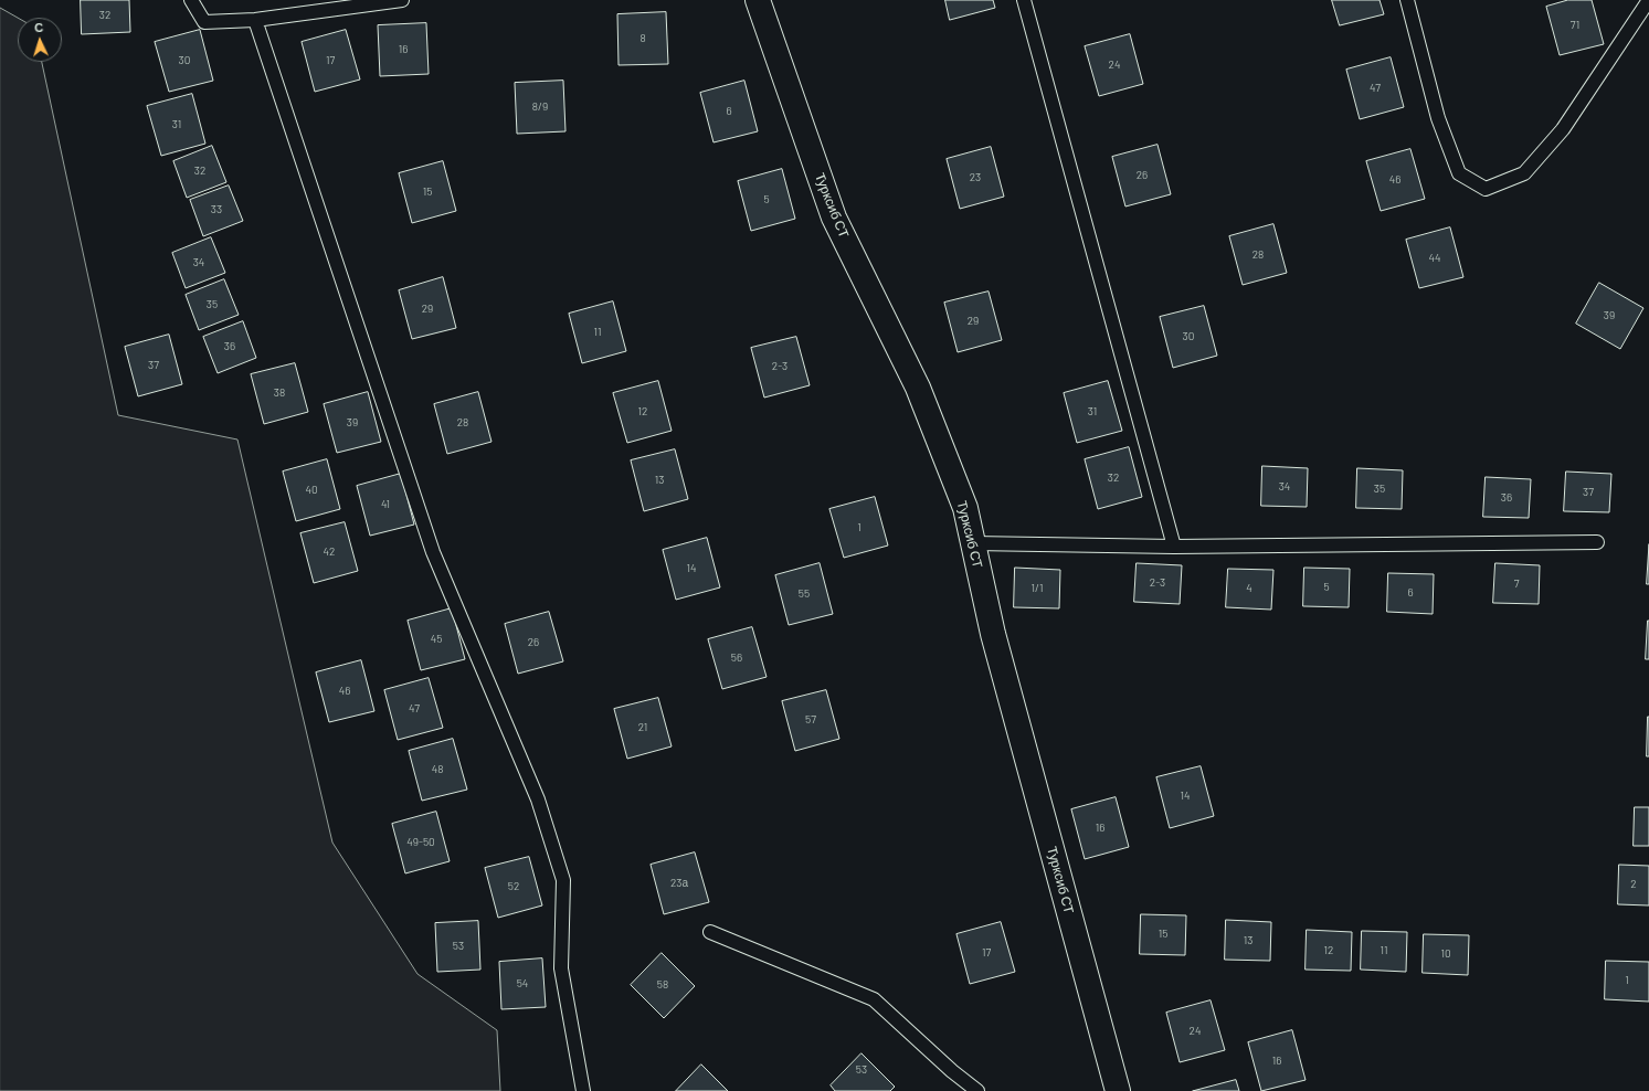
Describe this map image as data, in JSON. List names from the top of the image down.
{
  "streets": {
    "street": ["Турксиб СТ"]
  },
  "house_numbers": [
    "32",
    "71",
    "8",
    "16",
    "30",
    "17",
    "24",
    "47",
    "8/9",
    "6",
    "31",
    "32",
    "26",
    "23",
    "46",
    "15",
    "5",
    "33",
    "28",
    "44",
    "34",
    "35",
    "29",
    "39",
    "29",
    "11",
    "30",
    "36",
    "37",
    "2-3",
    "38",
    "12",
    "31",
    "39",
    "28",
    "32",
    "13",
    "34",
    "35",
    "40",
    "37",
    "36",
    "41",
    "1",
    "42",
    "14",
    "2-3",
    "7",
    "5",
    "1/1",
    "4",
    "6",
    "55",
    "45",
    "26",
    "56",
    "46",
    "47",
    "57",
    "21",
    "48",
    "14",
    "16",
    "49-50",
    "23а",
    "2",
    "52",
    "15",
    "13",
    "53",
    "12",
    "11",
    "17",
    "10",
    "1",
    "54",
    "58",
    "24",
    "16",
    "53"
  ],
  "north": "top"
}
